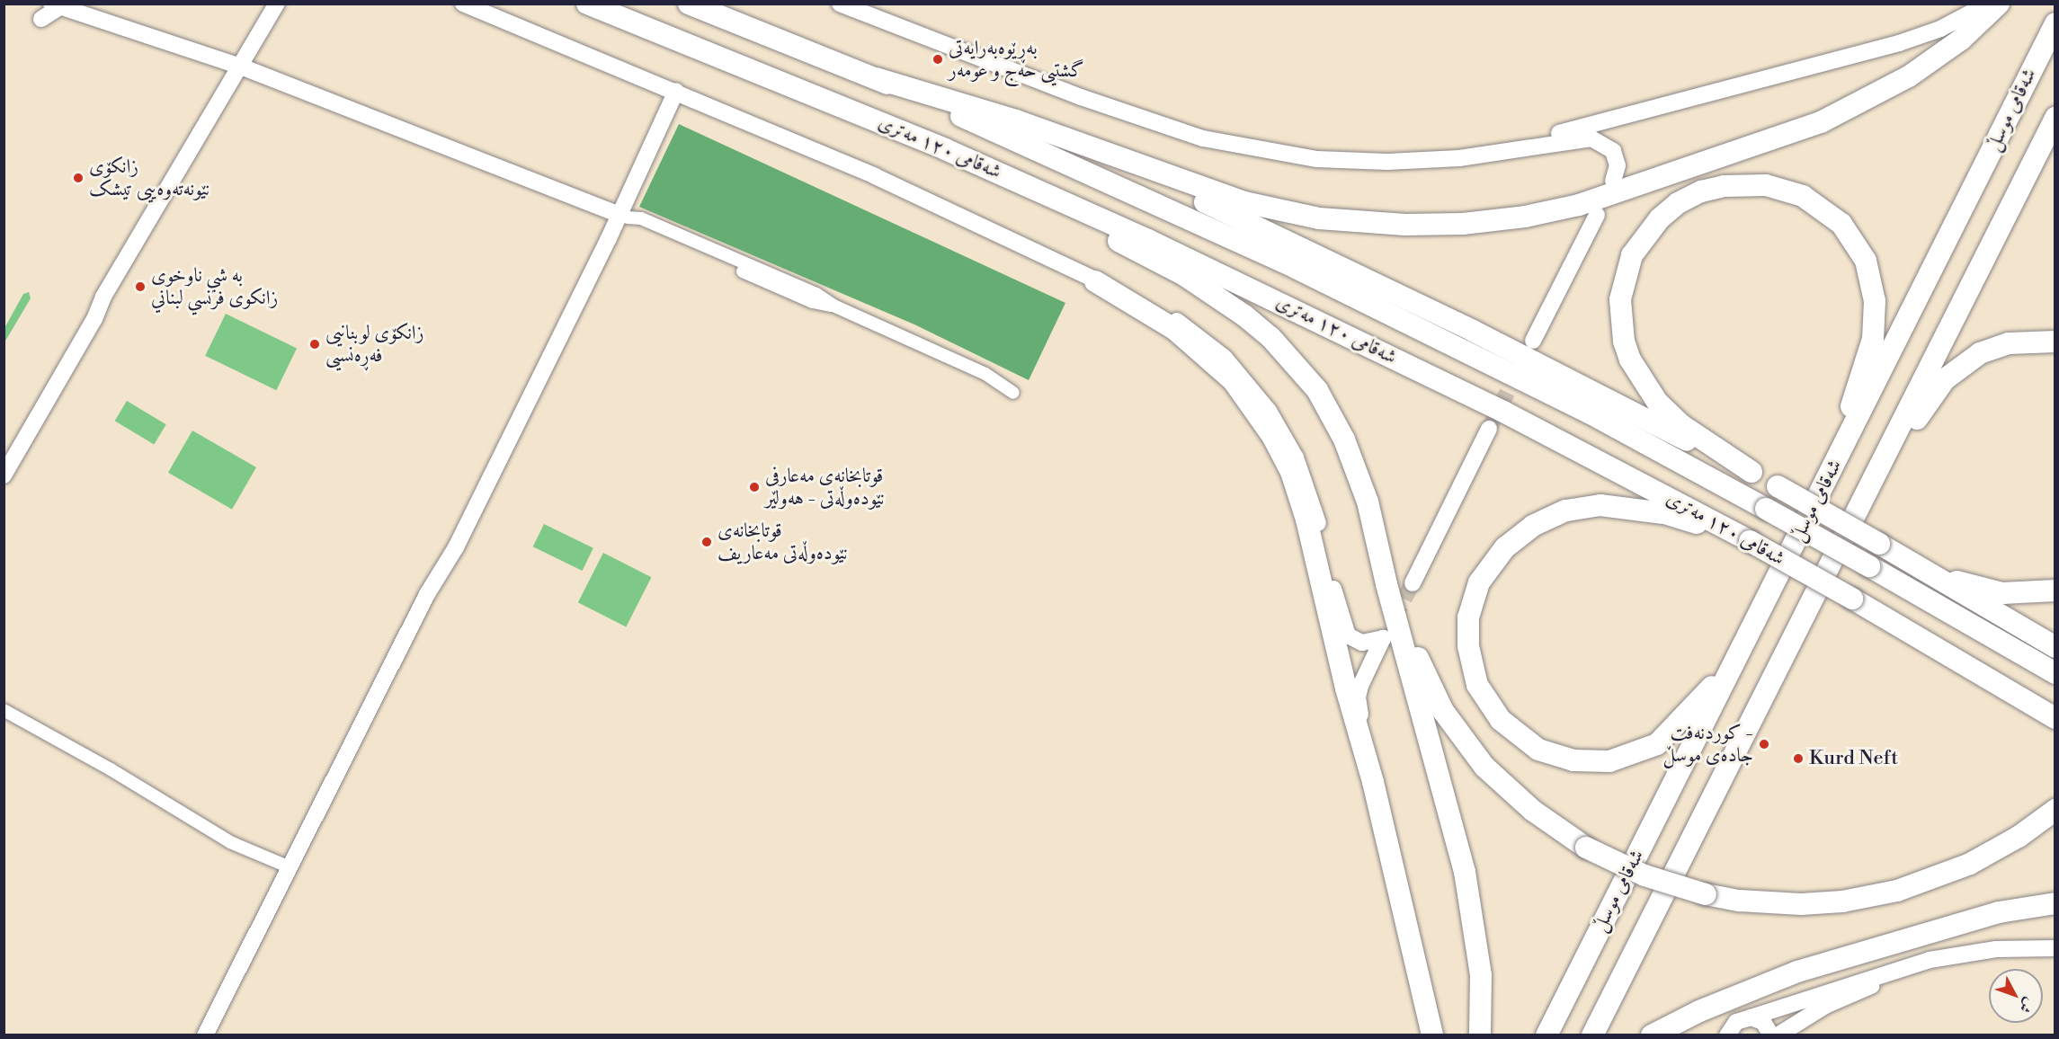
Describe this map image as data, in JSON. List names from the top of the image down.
{
  "streets": {
    "highway": ["شەقامی موسڵ", "شەقامی ١٢٠ مەتری"]
  },
  "places": [
    "بەڕێوەبەرایەتی گشتیی حەج و عومەر",
    "زانکۆی نێونەتەوەییی تیشک",
    "به شي ناوخوى زانكوى فرنسي لبناني",
    "زانکۆی لوبنانیی فەڕەنسیی",
    "قوتابخانەی مەعارفی نێودەوڵەتی - هەولێر",
    "قوتابخانەی نێودەوڵەتی مەعاریف",
    "کوردنەفت - جادەی موسڵ",
    "Kurd Neft"
  ],
  "north": "bottom right"
}
